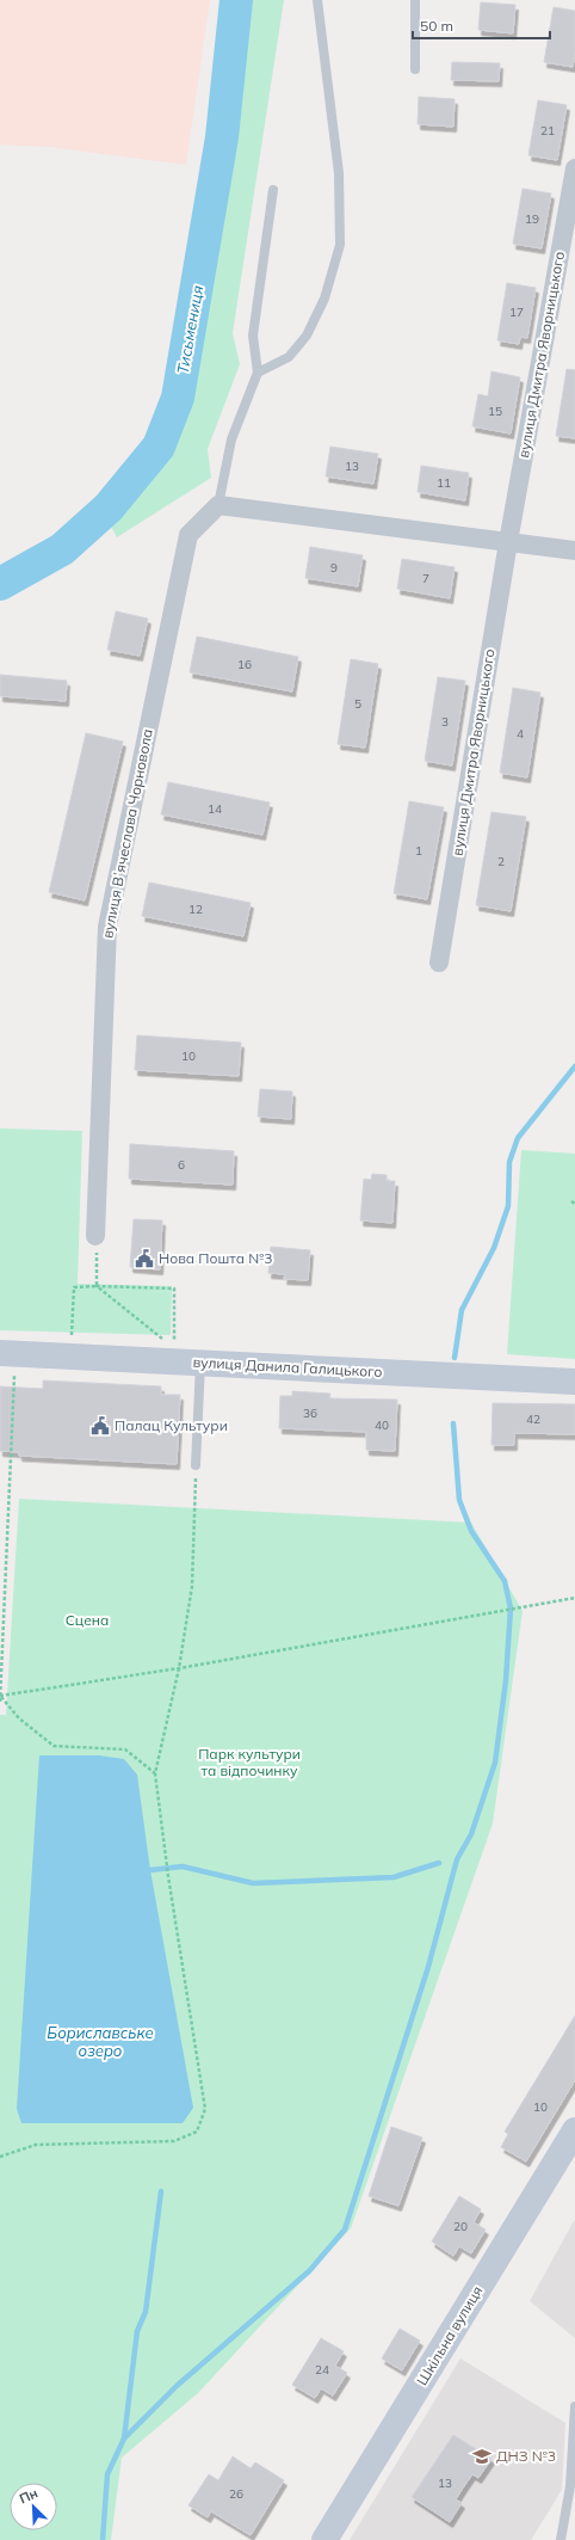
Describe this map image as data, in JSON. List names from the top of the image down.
{
  "streets": {
    "main road": ["вулиця Данила Галицького", "Шкільна вулиця"],
    "street": ["вулиця Дмитра Яворницького", "вулиця Вʼячеслава Чорновола"]
  },
  "water": ["Тисьмениця", "Бориславське озеро"],
  "parks": ["Сцена", "Парк культури та відпочинку"],
  "places": {
    "public building": ["Нова Пошта №3", "Палац Культури"],
    "school or university": ["ДНЗ №3"]
  },
  "house_numbers": [
    "21",
    "19",
    "17",
    "15",
    "13",
    "11",
    "9",
    "7",
    "16",
    "5",
    "3",
    "4",
    "14",
    "1",
    "2",
    "12",
    "10",
    "6",
    "36",
    "42",
    "40",
    "10",
    "20",
    "24",
    "13",
    "26"
  ],
  "scale_bar": "50 m",
  "north": "top left"
}
